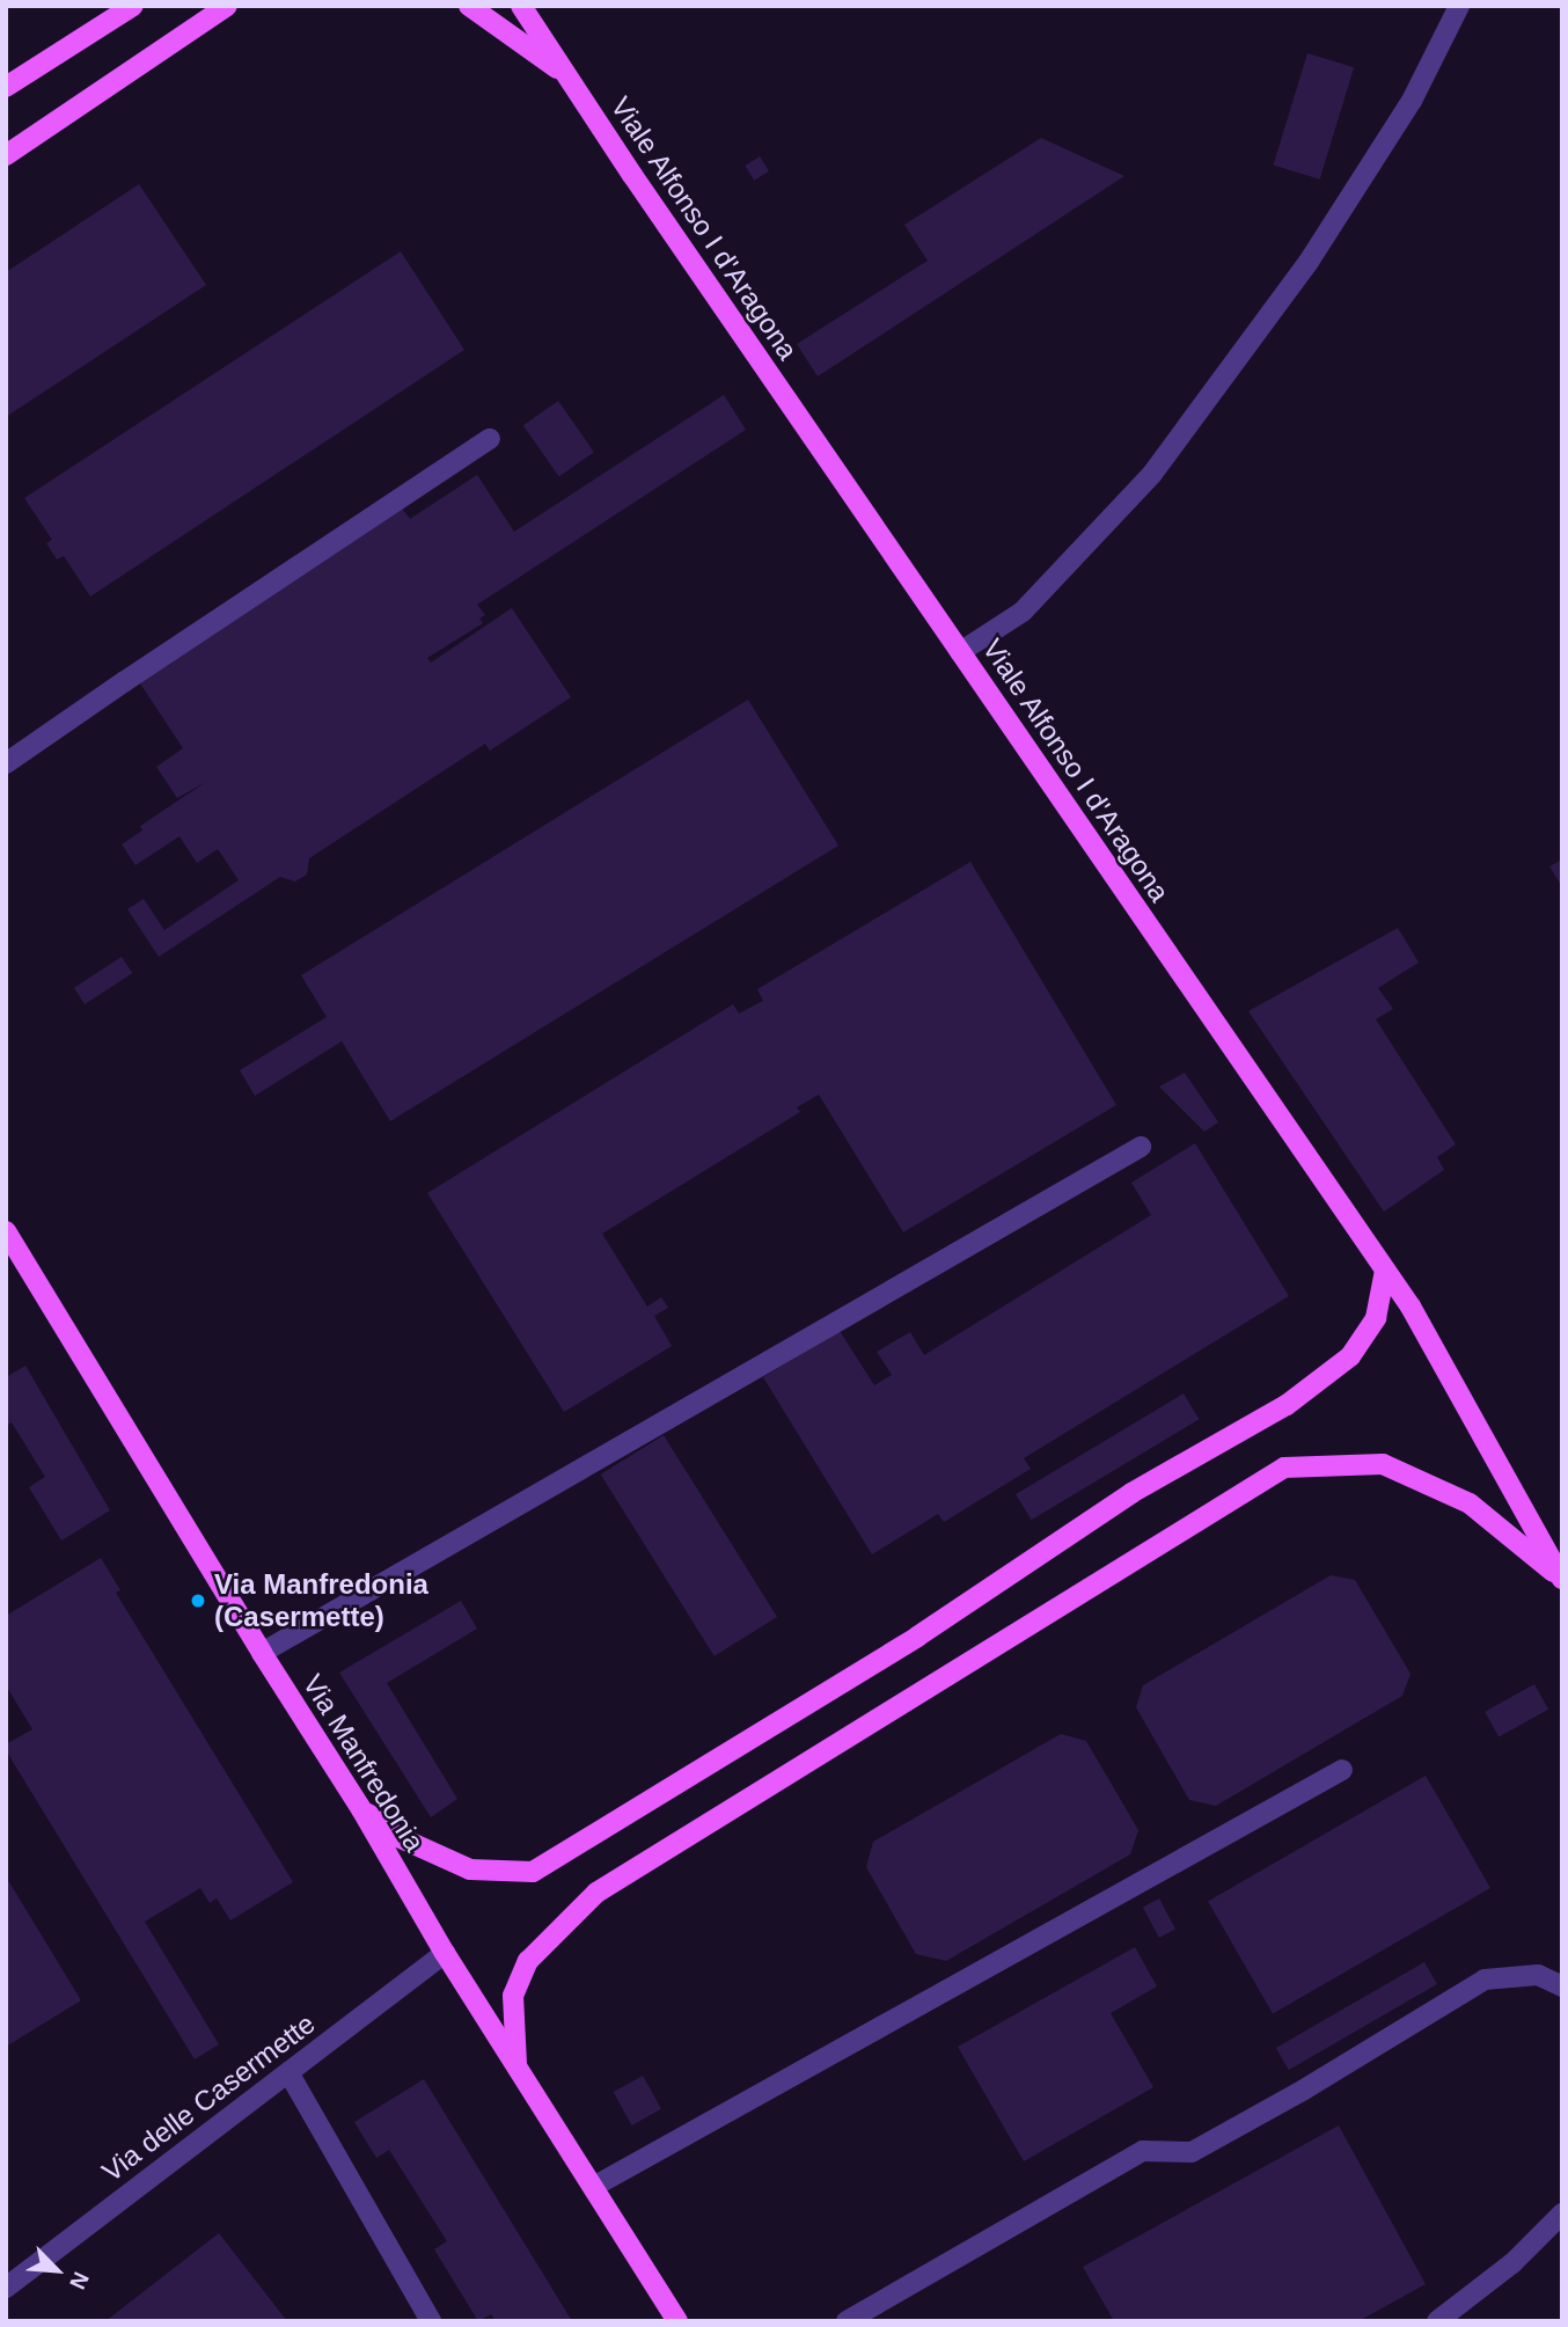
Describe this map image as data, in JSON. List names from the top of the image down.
{
  "streets": {
    "main road": ["Viale Alfonso I d'Aragona", "Via Manfredonia"],
    "street": ["Via delle Casermette"]
  },
  "crossings": [
    ["Via Manfredonia", "Via delle Casermette"]
  ],
  "places": ["Via Manfredonia (Casermette)"],
  "north": "bottom right"
}
